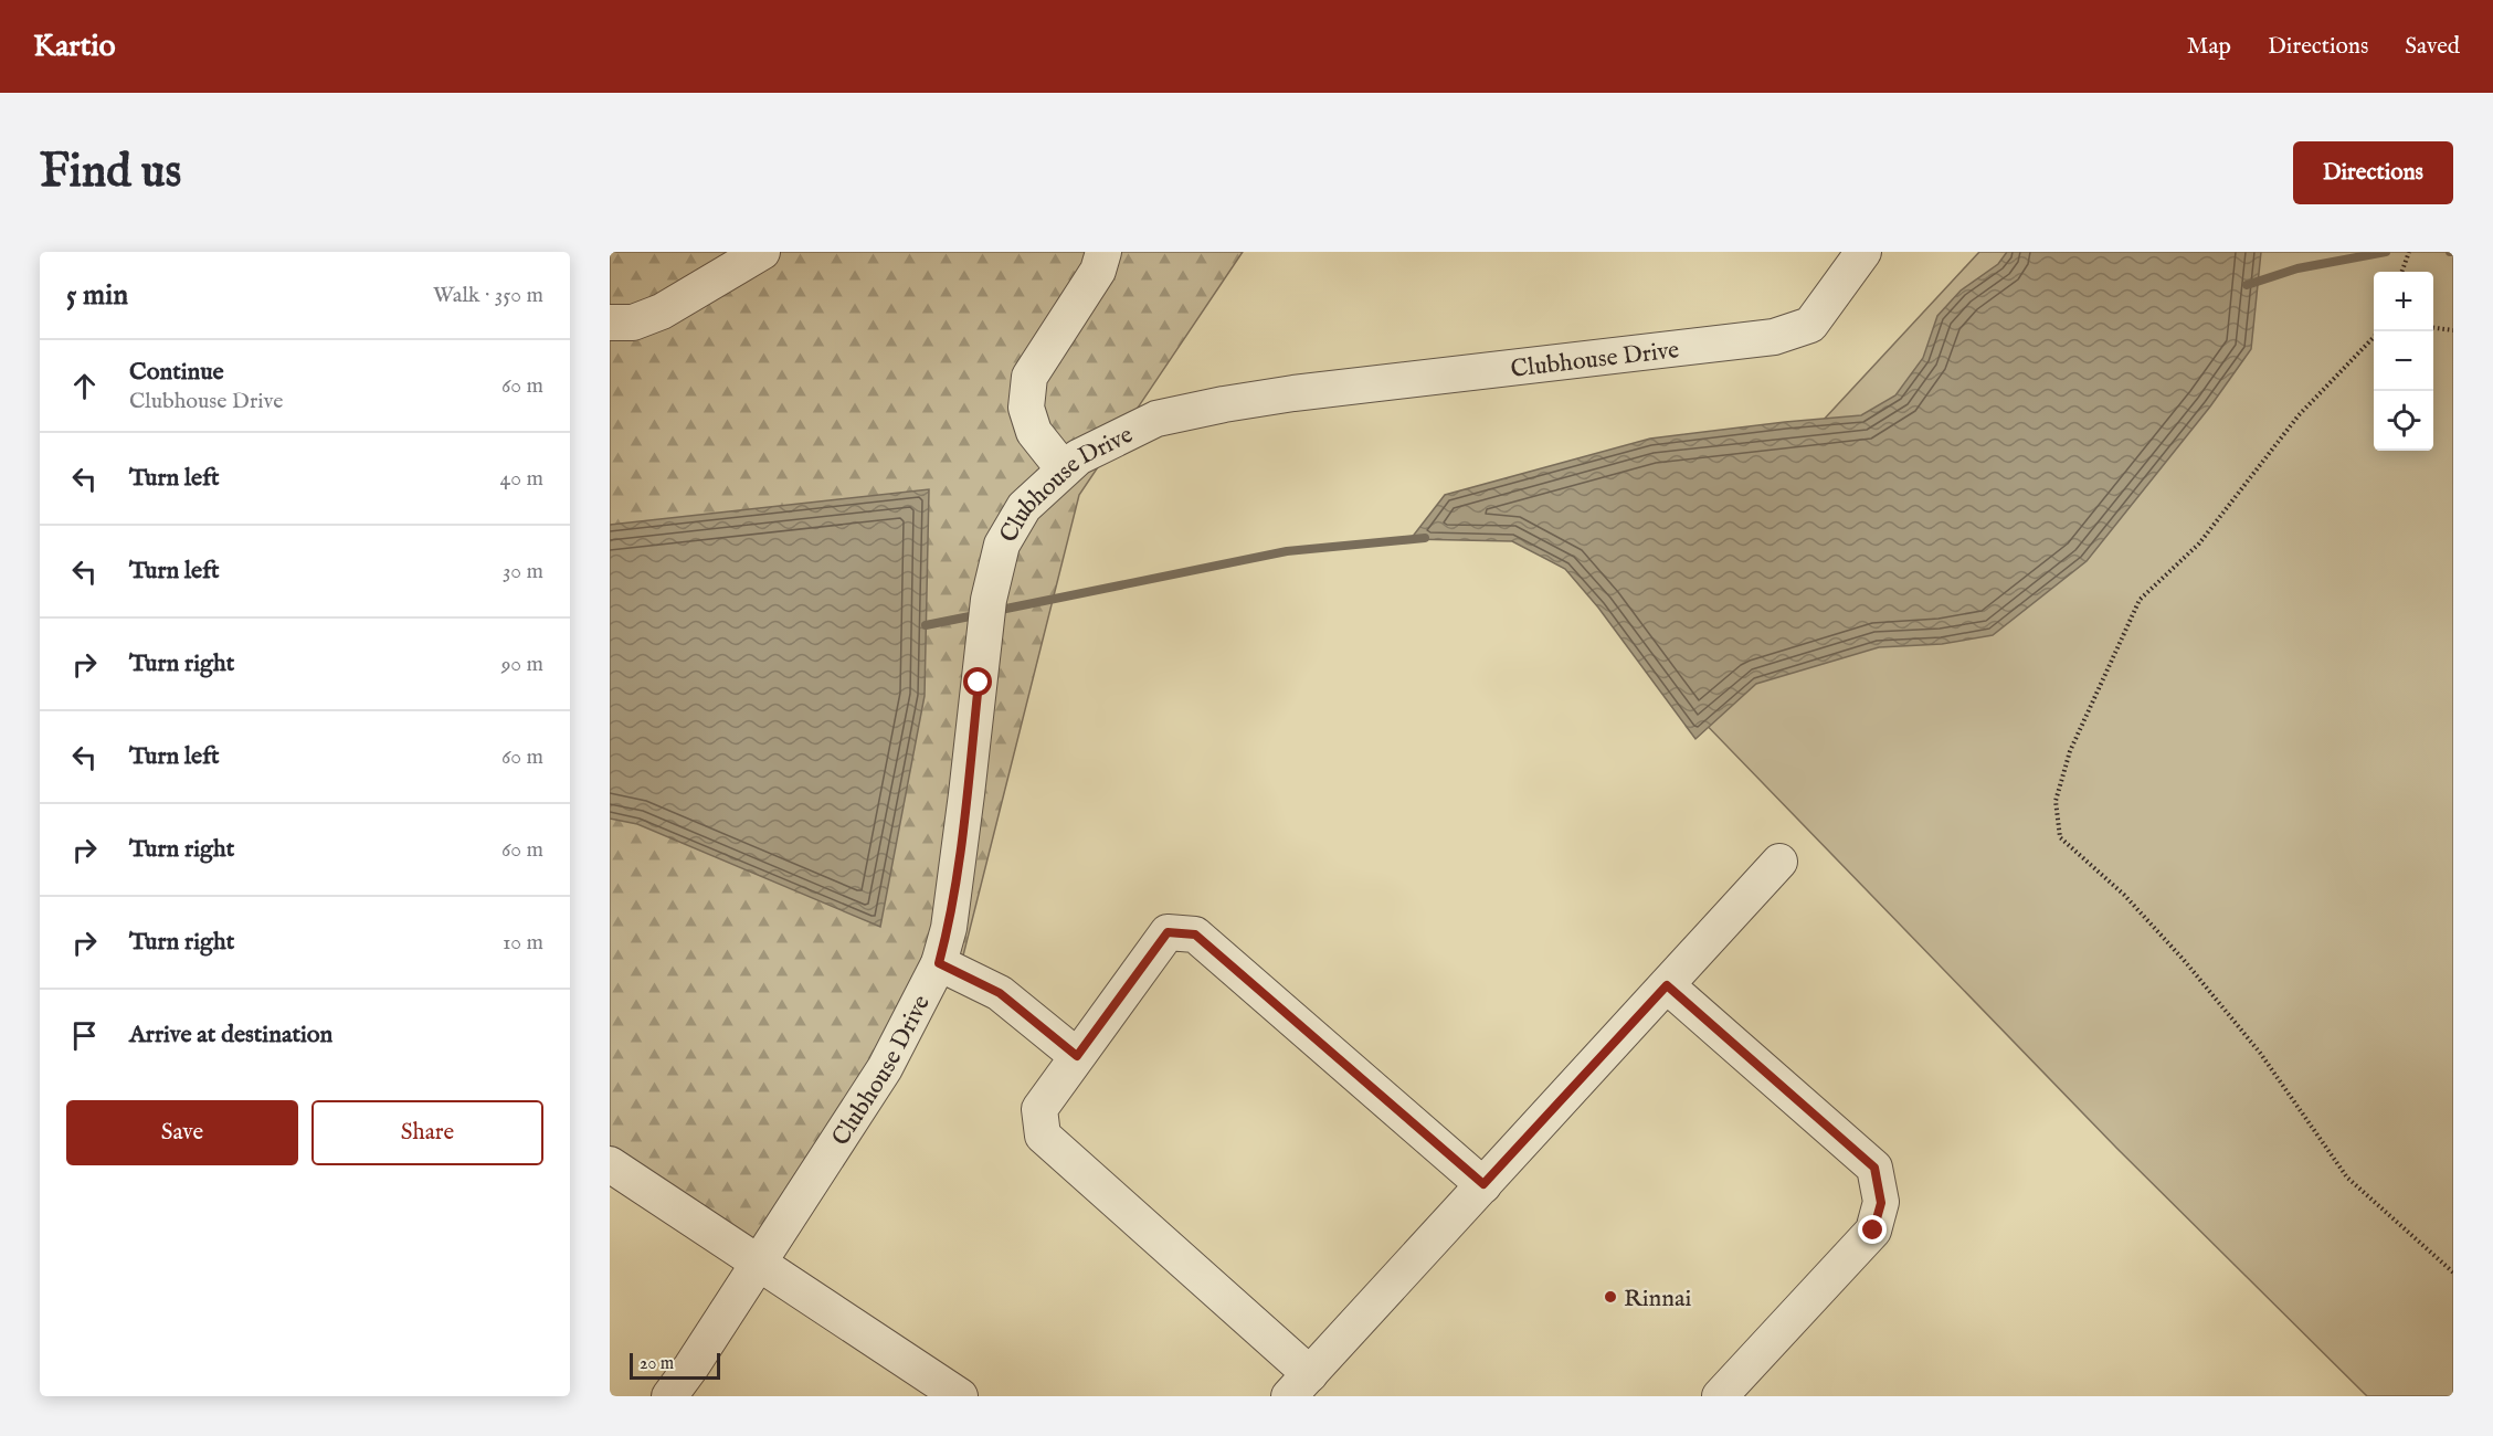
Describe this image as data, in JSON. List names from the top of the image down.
{
  "streets": {
    "street": ["Clubhouse Drive"]
  },
  "places": ["Rinnai"],
  "scale_bar": "20 m",
  "page": {
    "header": "Kartio",
    "nav": ["Map", "Directions", "Saved"],
    "buttons": [
      "Directions",
      ["Save", "Share"]
    ],
    "title": "Find us",
    "heading": ["5 min", "Walk · 350 m"],
    "map_buttons": ["+", "−"],
    "list": [
      ["Continue", "Clubhouse Drive", "60 m"],
      ["Turn left", "40 m"],
      ["Turn left", "30 m"],
      ["Turn right", "90 m"],
      ["Turn left", "60 m"],
      ["Turn right", "60 m"],
      ["Turn right", "10 m"],
      "Arrive at destination"
    ],
    "scale": "20 m"
  }
}
